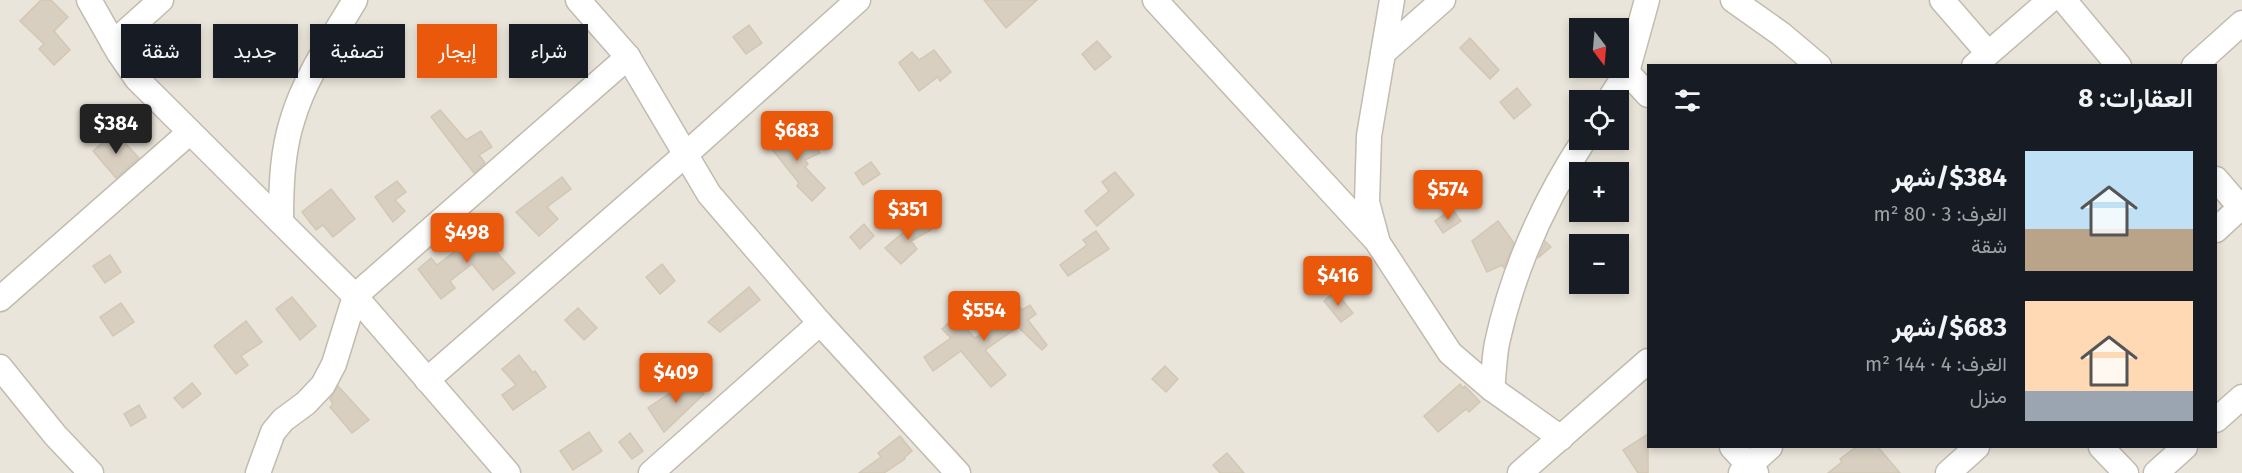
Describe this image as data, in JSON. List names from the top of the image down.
{
  "north": "bottom",
  "page": {
    "map_buttons": ["+", "−"],
    "chip": [
      "شراء",
      "إيجار",
      "تصفية",
      "جديد",
      "شقة"
    ],
    "heading": "العقارات: 8",
    "price": [
      "$384",
      "$683",
      "$574",
      "$351",
      "$498",
      "$416",
      "$554",
      "$409"
    ],
    "list": [
      {
        "name": "$384/شهر",
        "note": "الغرف: 3 · 80 m² · شقة"
      },
      {
        "name": "$683/شهر",
        "note": "الغرف: 4 · 144 m² · منزل"
      }
    ]
  }
}
